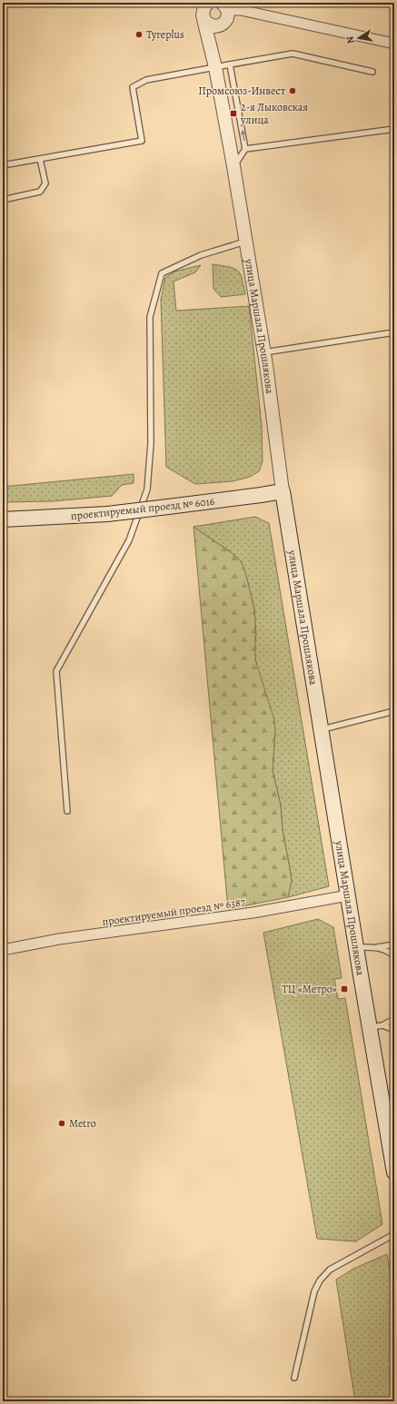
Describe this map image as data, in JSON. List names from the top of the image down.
{
  "streets": {
    "main road": ["улица Маршала Прошлякова", "проектируемый проезд № 6016"],
    "street": ["проектируемый проезд № 6387"]
  },
  "crossings": [
    ["улица Маршала Прошлякова", "проектируемый проезд № 6016"],
    ["улица Маршала Прошлякова", "проектируемый проезд № 6387"]
  ],
  "places": {
    "other": ["Tyreplus", "Промсоюз-Инвест", "Metro"],
    "transit": ["2-я Лыковская улица", "ТЦ «Метро»"]
  },
  "north": "left"
}
